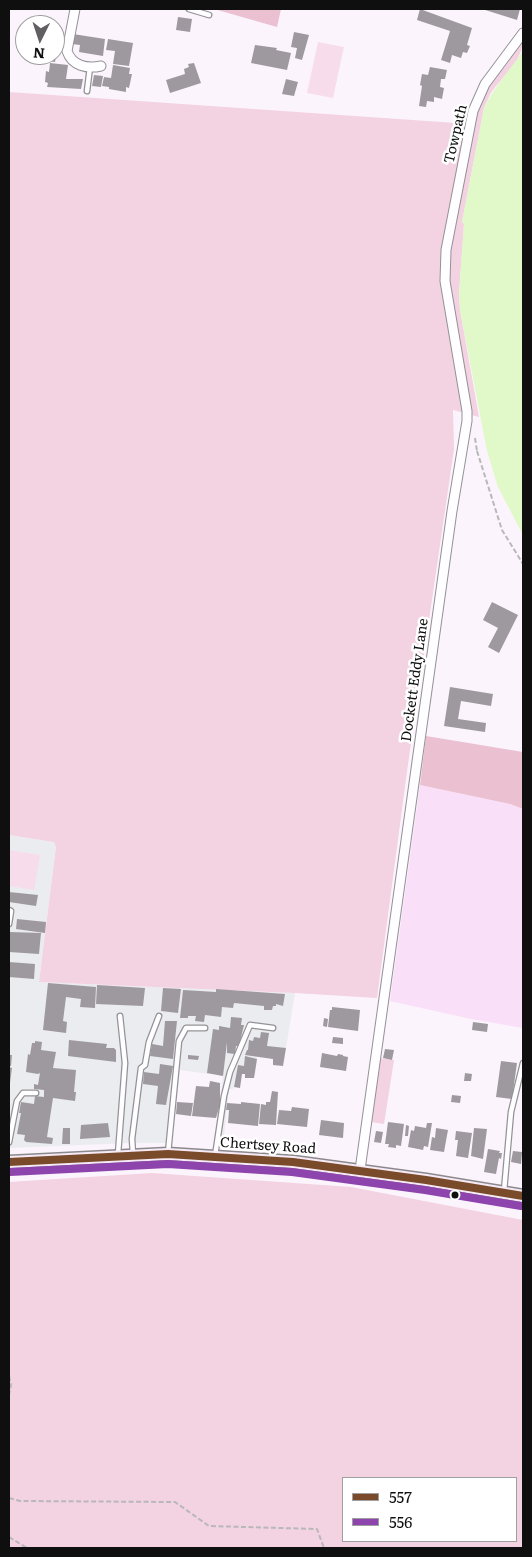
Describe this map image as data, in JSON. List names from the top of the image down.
{
  "streets": {
    "main road": ["Chertsey Road"],
    "street": ["Towpath", "Dockett Eddy Lane"]
  },
  "crossings": [
    ["Towpath", "Dockett Eddy Lane"],
    ["Dockett Eddy Lane", "Chertsey Road"]
  ],
  "lines": ["transit line 557", "transit line 556"],
  "legend": ["557", "556"],
  "north": "bottom"
}
